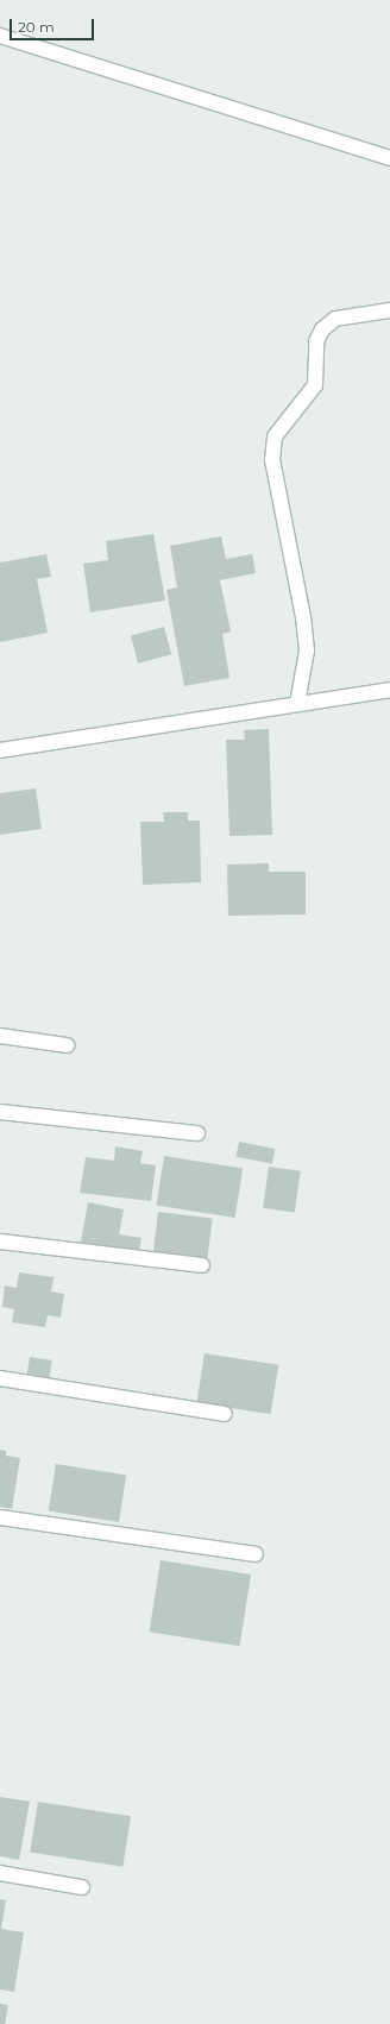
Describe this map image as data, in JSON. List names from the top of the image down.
{
  "scale_bar": "20 m"
}
